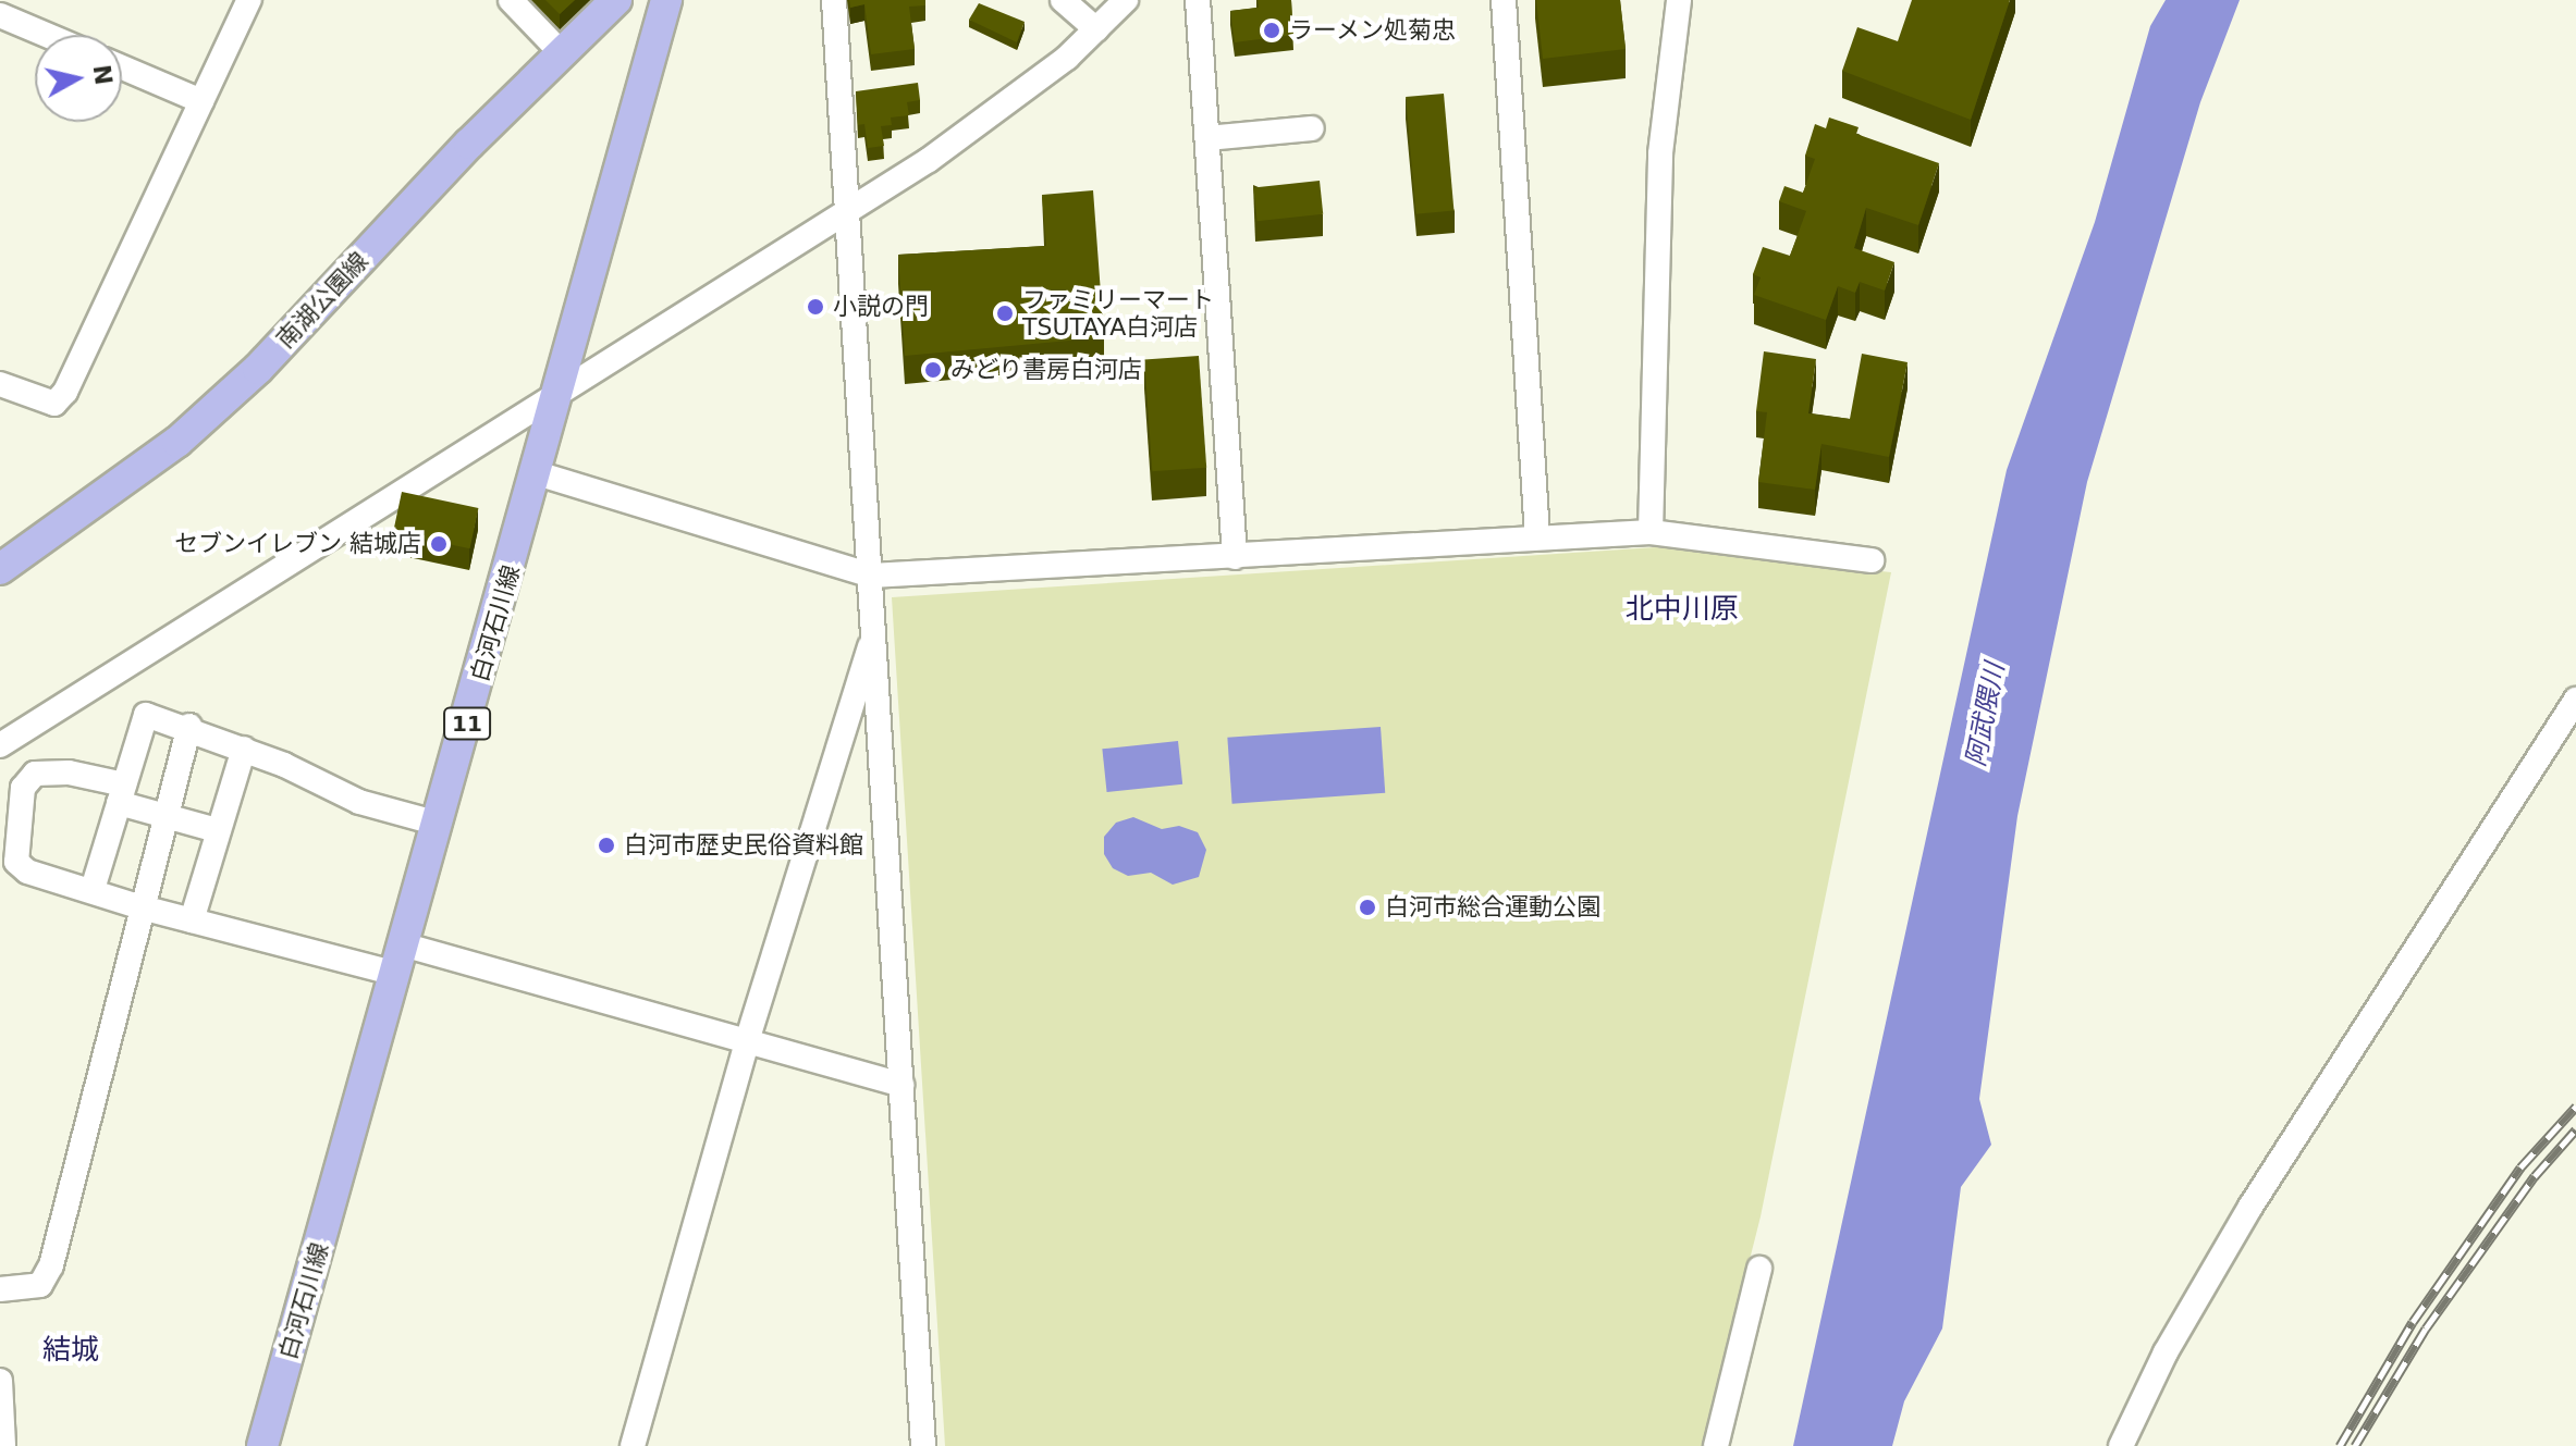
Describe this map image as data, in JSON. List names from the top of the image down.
{
  "streets": {
    "main road": ["南湖公園線", "白河石川線", "11"]
  },
  "districts": ["北中川原", "結城"],
  "water": ["阿武隈川"],
  "places": [
    "ラーメン処菊忠",
    "小説の門",
    "ファミリーマート TSUTAYA白河店",
    "みどり書房白河店",
    "セブンイレブン 結城店",
    "白河市歴史民俗資料館",
    "白河市総合運動公園"
  ],
  "north": "right"
}
